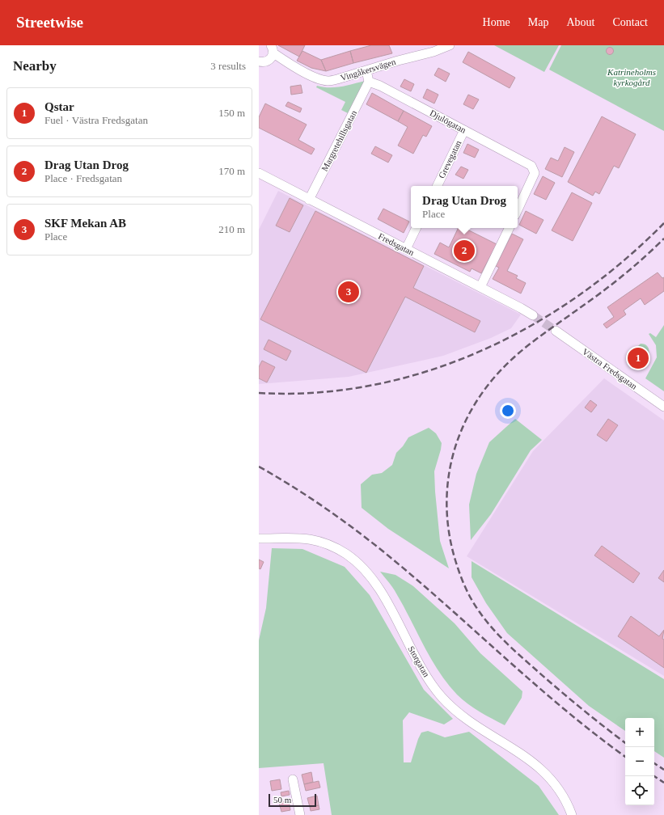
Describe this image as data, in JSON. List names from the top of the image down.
{
  "streets": {
    "street": [
      "Vingåkersvägen",
      "Djulögatan",
      "Margretehillsgatan",
      "Grevegatan",
      "Fredsgatan",
      "Västra Fredsgatan",
      "Storgatan"
    ]
  },
  "crossings": [
    ["Djulögatan", "Margretehillsgatan"],
    ["Djulögatan", "Grevegatan"],
    ["Margretehillsgatan", "Fredsgatan"]
  ],
  "parks": ["Katrineholms kyrkogård"],
  "scale_bar": "50 m",
  "page": {
    "header": "Streetwise",
    "nav": [
      "Home",
      "Map",
      "About",
      "Contact"
    ],
    "heading": ["Nearby", "3 results"],
    "list": [
      {
        "mark": "1",
        "name": "Qstar",
        "note": "Fuel · Västra Fredsgatan",
        "value": "150 m"
      },
      {
        "mark": "2",
        "name": "Drag Utan Drog",
        "note": "Place · Fredsgatan",
        "value": "170 m"
      },
      {
        "mark": "3",
        "name": "SKF Mekan AB",
        "note": "Place",
        "value": "210 m"
      }
    ],
    "popup": ["Drag Utan Drog", "Place"],
    "pins": ["2", "3", "1"],
    "map_buttons": ["+", "−"],
    "scale": "50 m"
  }
}
